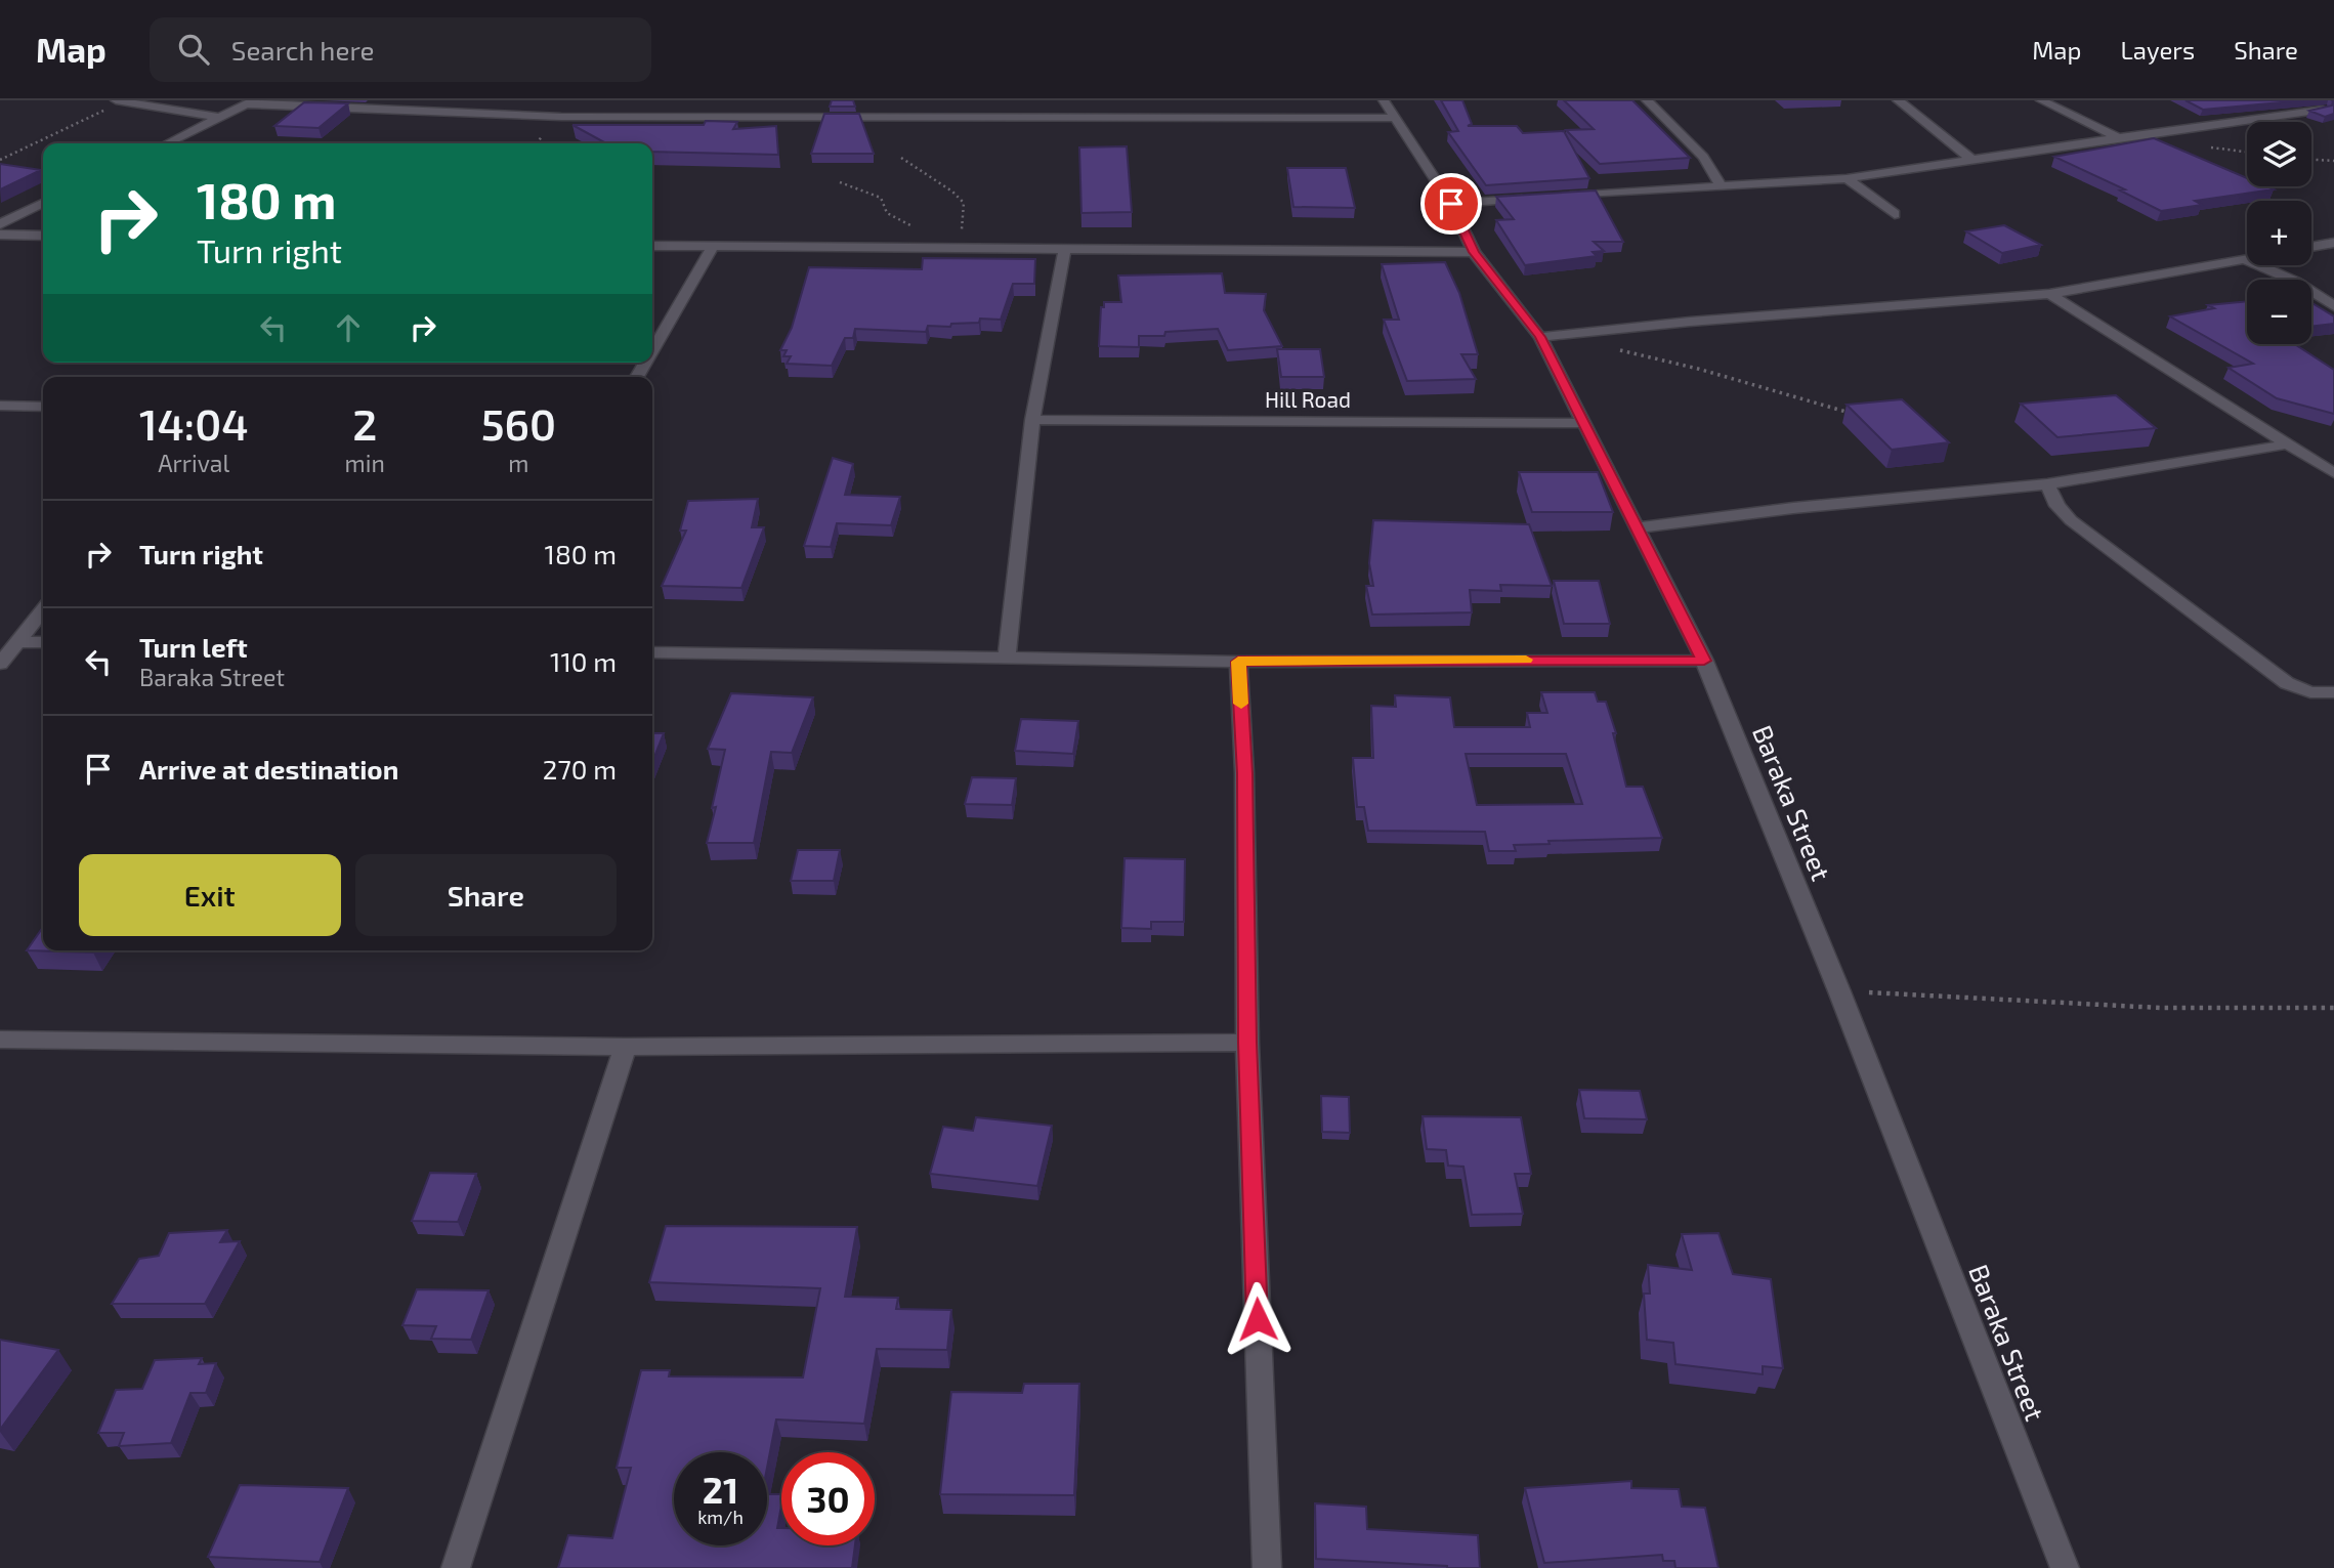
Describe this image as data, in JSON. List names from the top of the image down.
{
  "streets": {
    "street": ["Hill Road", "Baraka Street"]
  },
  "crossings": [
    ["Hill Road", "Baraka Street"]
  ],
  "page": {
    "header": "Map",
    "search": "Search here",
    "nav": ["Map", "Layers", "Share"],
    "map_buttons": ["+", "−"],
    "turn": ["180 m", "Turn right"],
    "eta": [
      "14:04",
      "Arrival",
      "2",
      "min",
      "560",
      "m"
    ],
    "list": [
      {
        "name": "Turn right",
        "value": "180 m"
      },
      {
        "name": "Turn left",
        "note": "Baraka Street",
        "value": "110 m"
      },
      {
        "name": "Arrive at destination",
        "value": "270 m"
      }
    ],
    "buttons": ["Exit", "Share"],
    "speed": "21 km/h",
    "limit": "30"
  }
}
